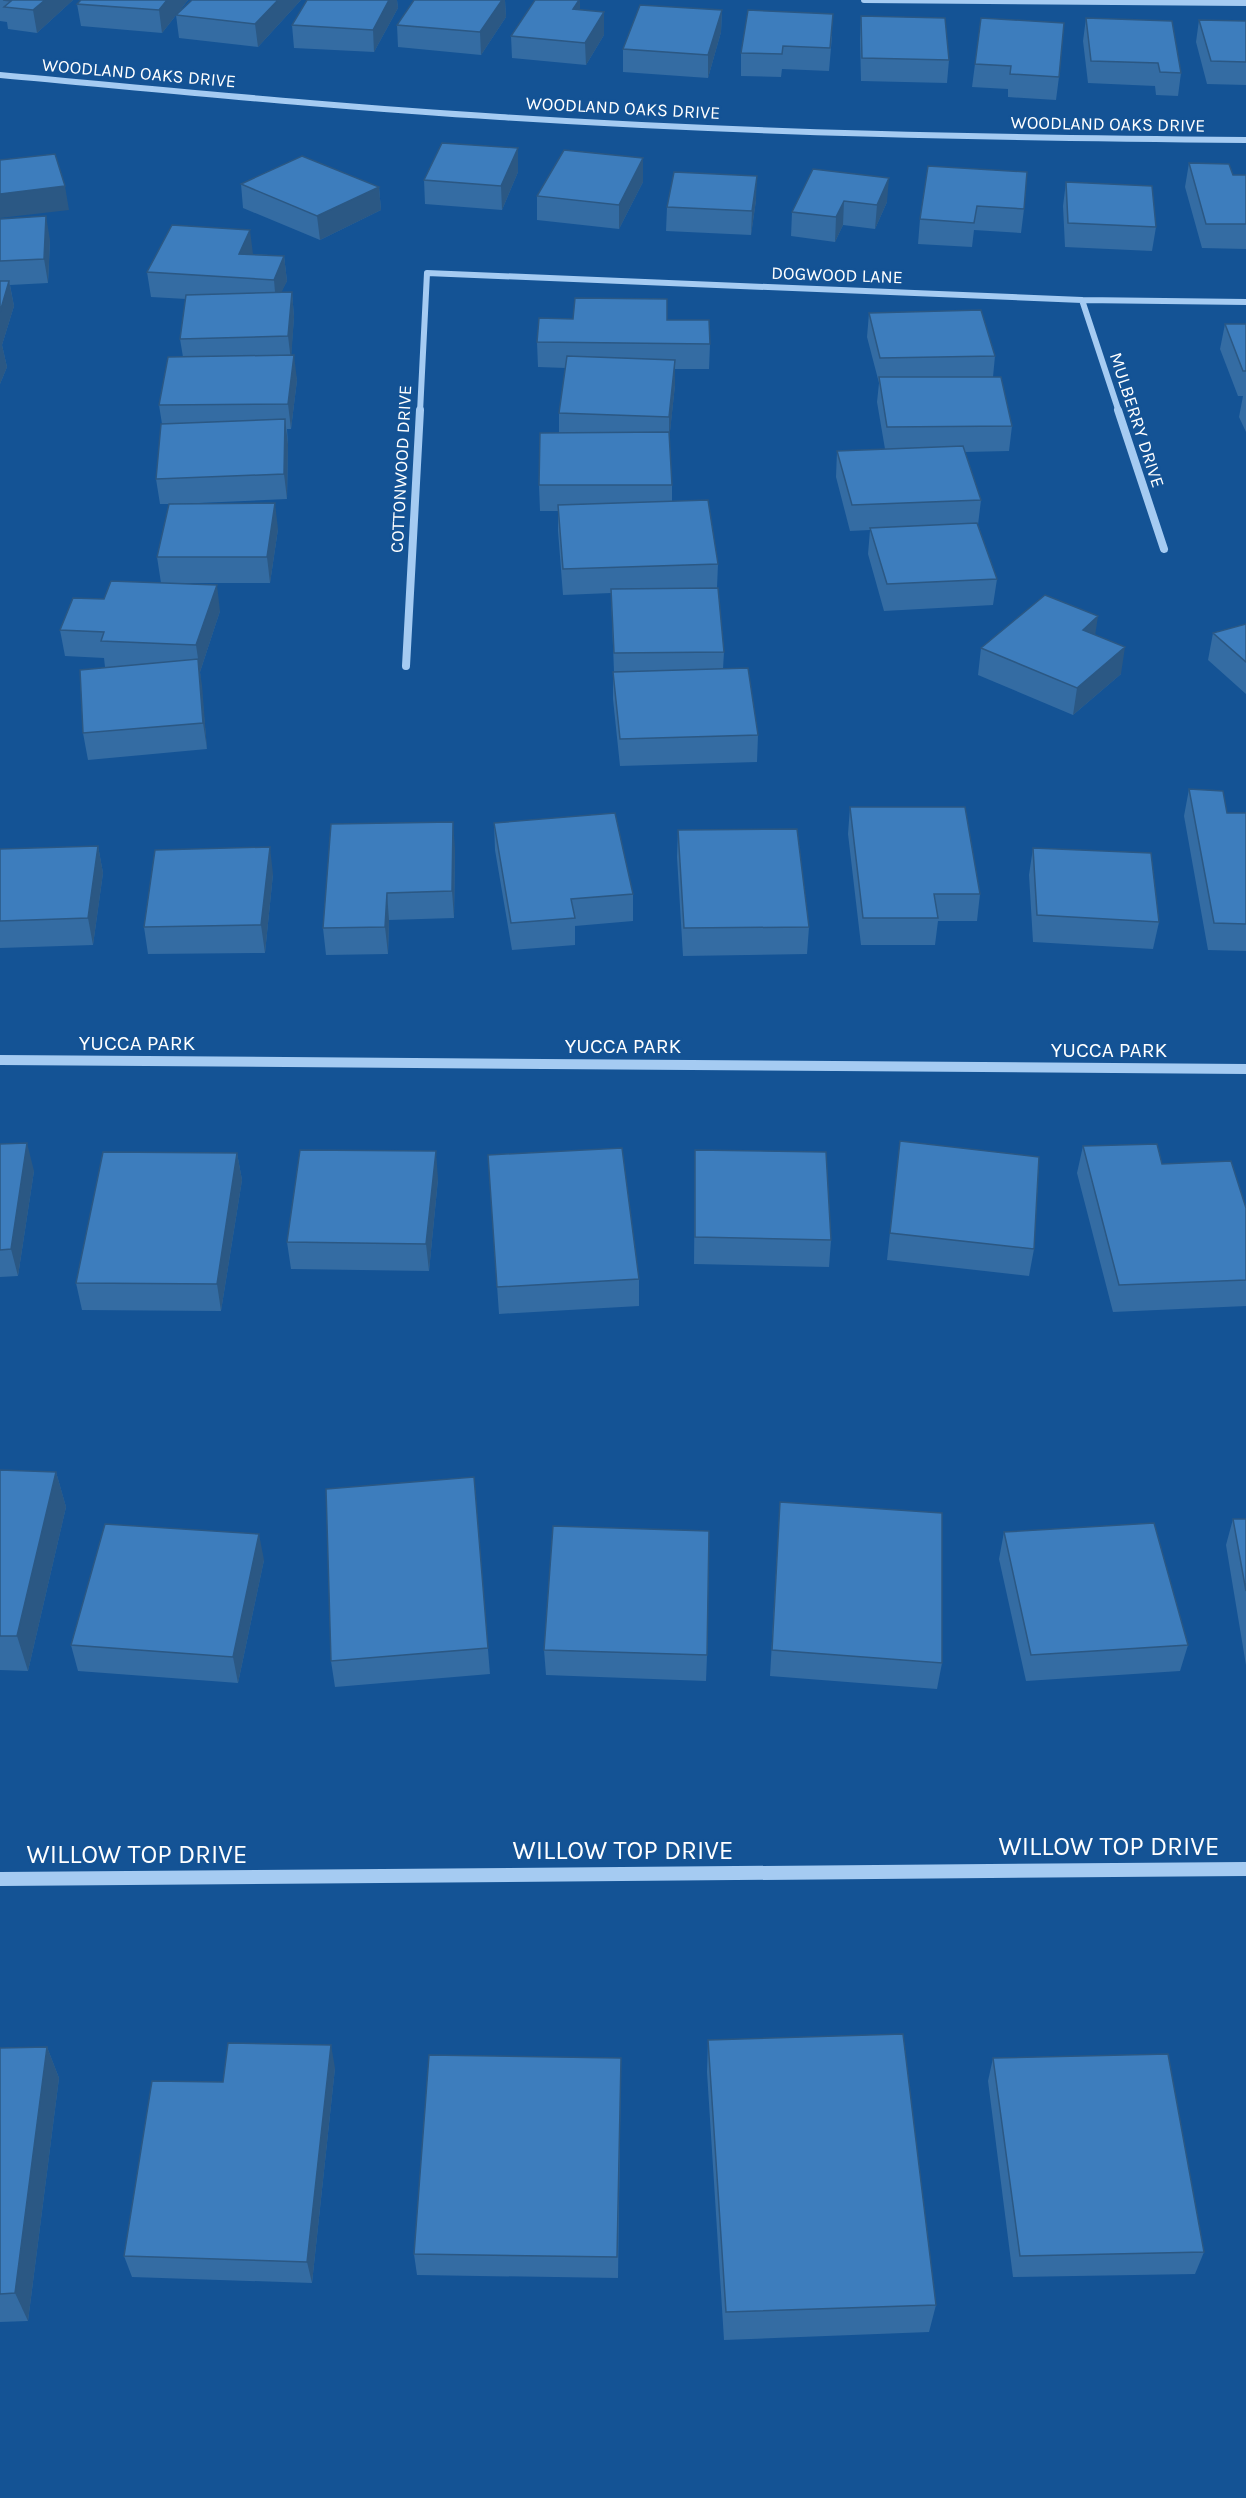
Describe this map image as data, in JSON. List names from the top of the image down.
{
  "streets": {
    "street": [
      "WOODLAND OAKS DRIVE",
      "DOGWOOD LANE",
      "MULBERRY DRIVE",
      "COTTONWOOD DRIVE",
      "YUCCA PARK",
      "WILLOW TOP DRIVE"
    ]
  },
  "crossings": [
    ["DOGWOOD LANE", "MULBERRY DRIVE"],
    ["DOGWOOD LANE", "COTTONWOOD DRIVE"]
  ]
}
